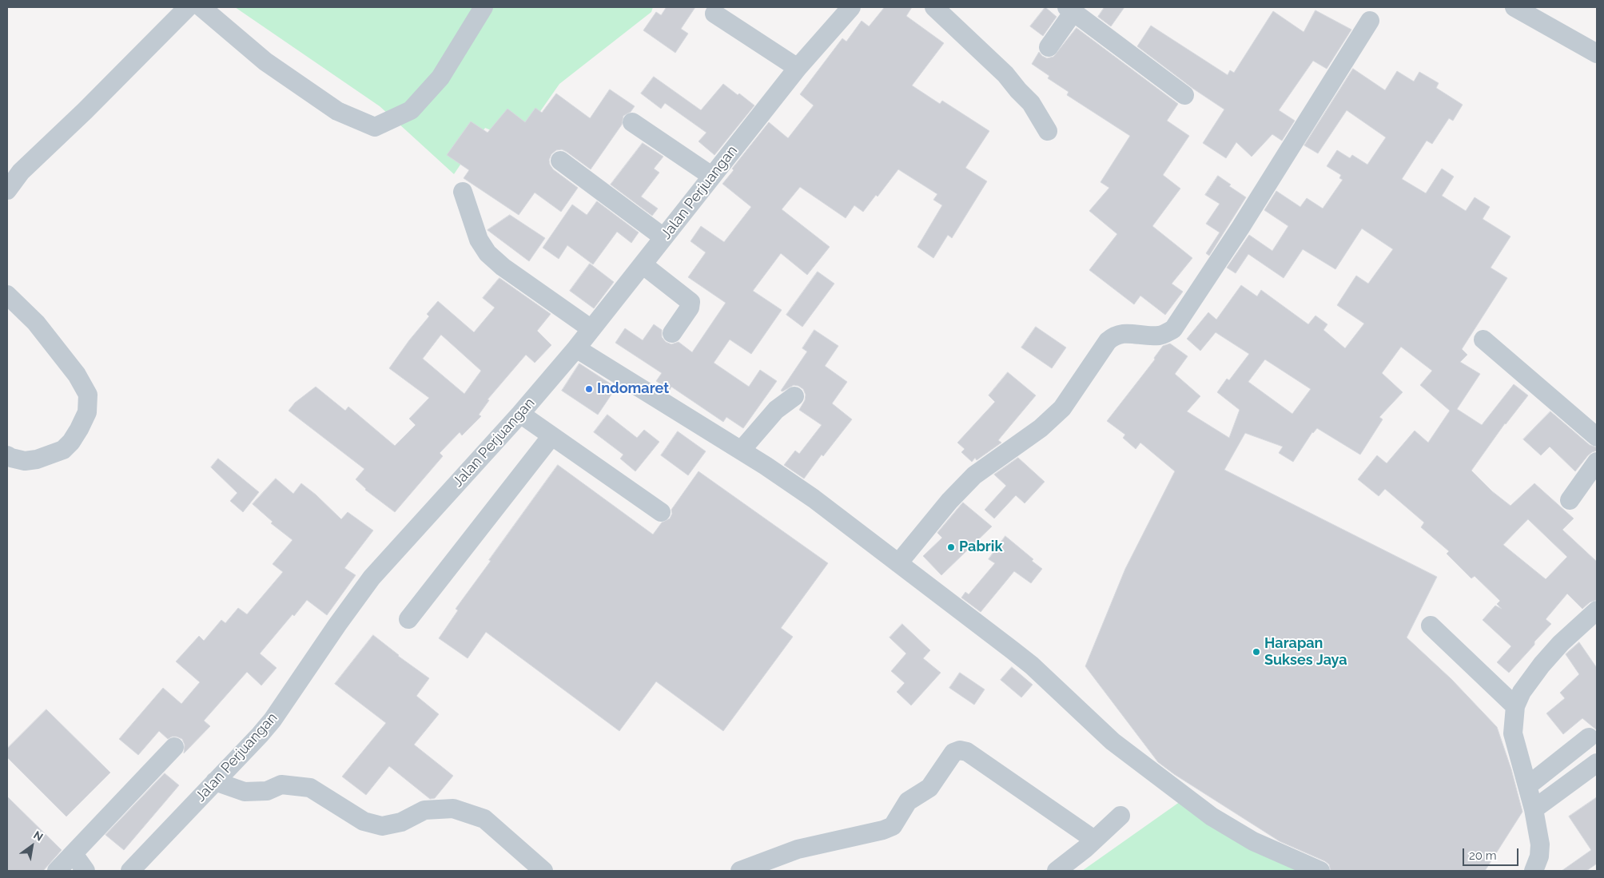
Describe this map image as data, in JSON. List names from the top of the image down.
{
  "streets": {
    "street": ["Jalan Perjuangan"]
  },
  "places": ["Indomaret", "Pabrik", "Harapan Sukses Jaya"],
  "scale_bar": "20 m",
  "north": "top right"
}
